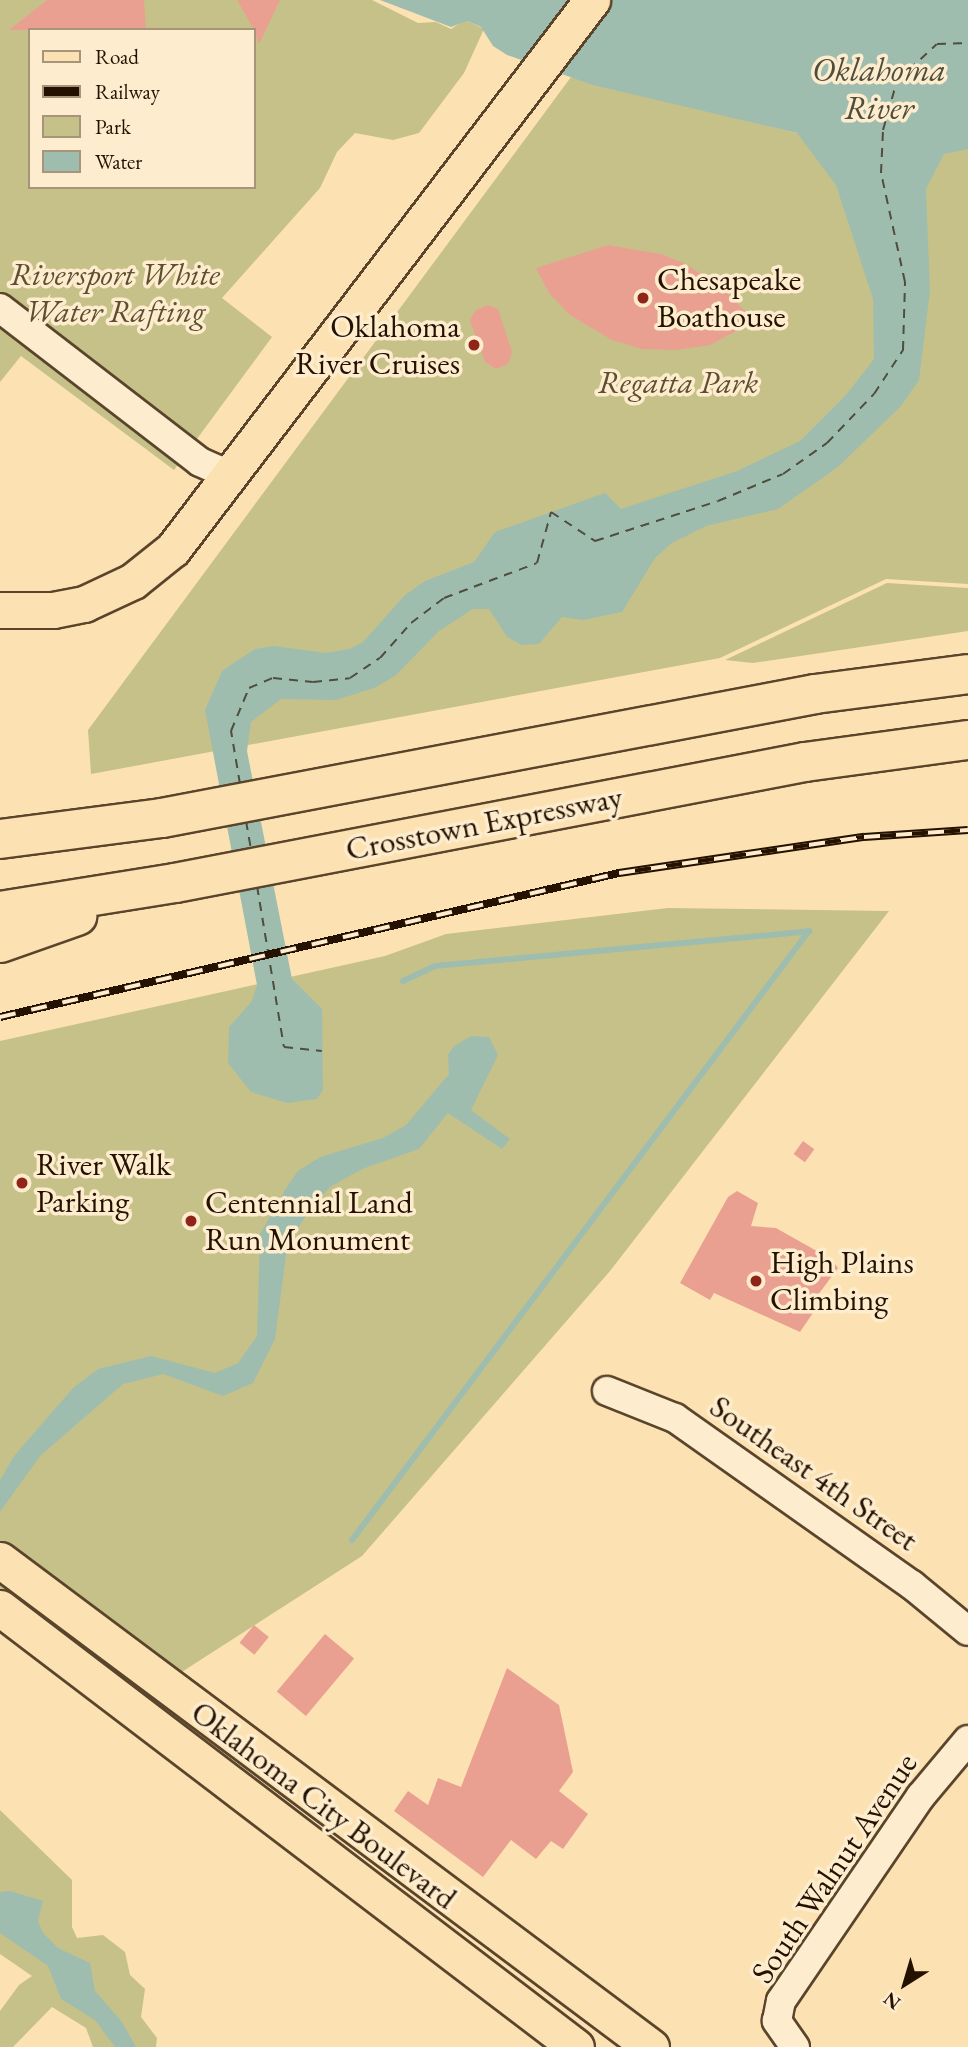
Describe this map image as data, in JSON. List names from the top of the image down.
{
  "streets": {
    "highway": ["Crosstown Expressway"],
    "main road": ["Oklahoma City Boulevard"],
    "street": ["Southeast 4th Street", "South Walnut Avenue"]
  },
  "water": ["Oklahoma River"],
  "parks": ["Riversport White Water Rafting", "Regatta Park"],
  "places": [
    "Chesapeake Boathouse",
    "Oklahoma River Cruises",
    "River Walk Parking",
    "Centennial Land Run Monument",
    "High Plains Climbing"
  ],
  "legend": [
    "Road",
    "Railway",
    "Park",
    "Water"
  ],
  "north": "bottom left"
}
